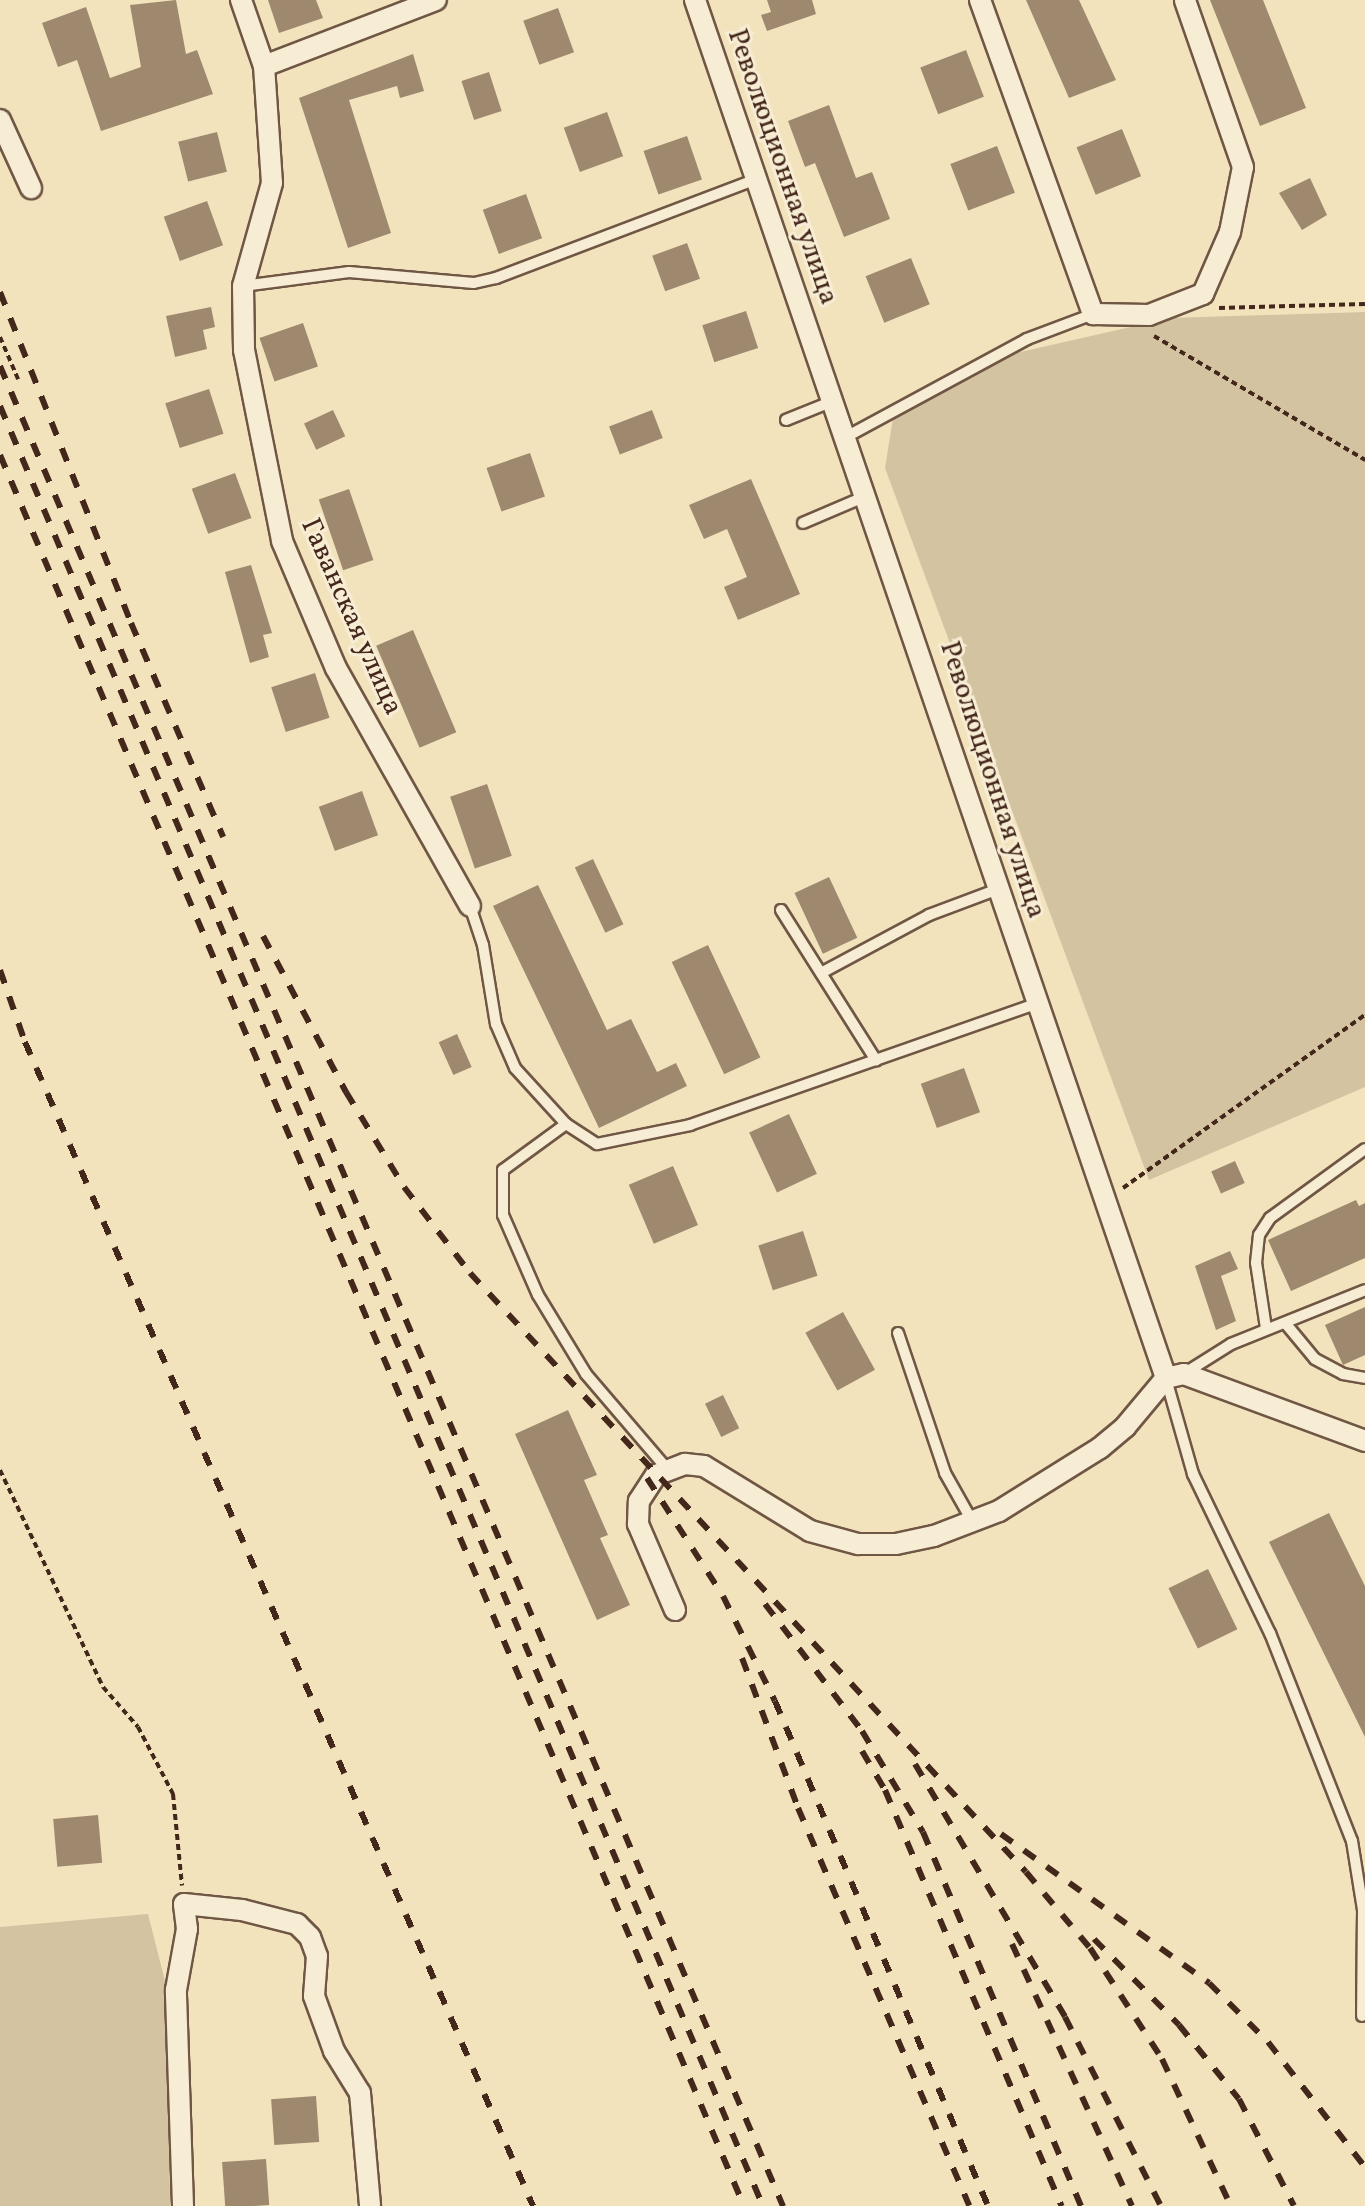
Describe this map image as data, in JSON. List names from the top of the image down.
{
  "streets": {
    "street": ["Революционная улица", "Гаванская улица"]
  }
}
